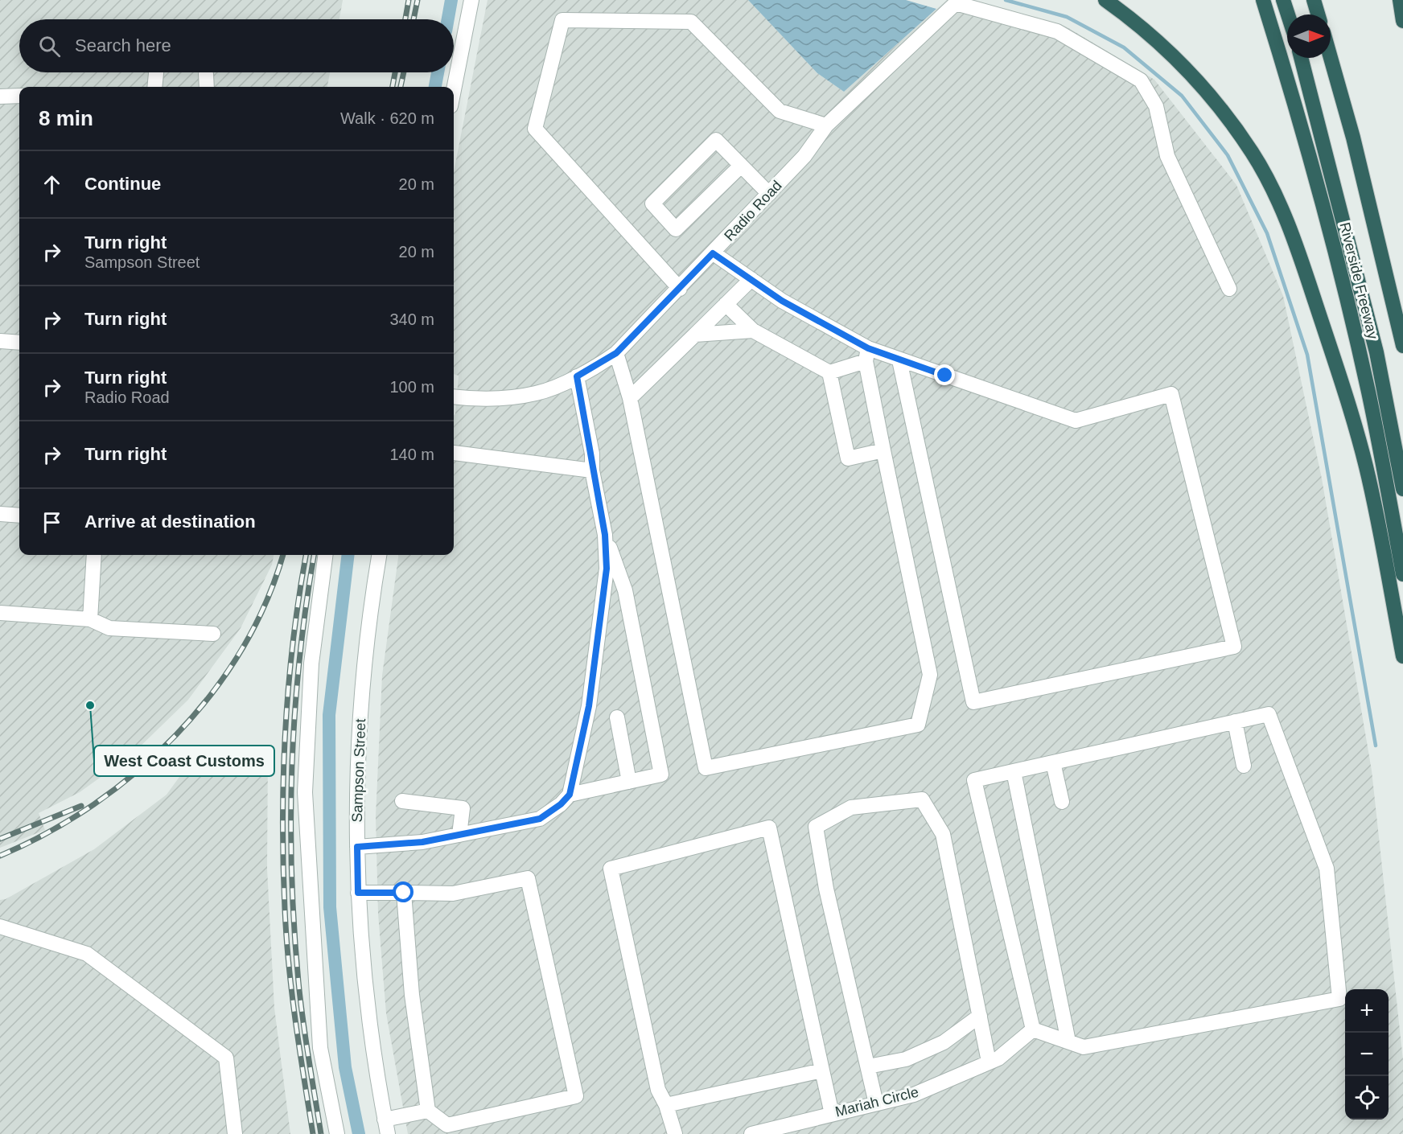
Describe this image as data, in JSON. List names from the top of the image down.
{
  "streets": {
    "highway": ["Riverside Freeway"],
    "street": ["Radio Road", "Sampson Street", "Mariah Circle"]
  },
  "places": ["West Coast Customs"],
  "north": "right",
  "page": {
    "search": "Search here",
    "heading": ["8 min", "Walk · 620 m"],
    "list": [
      ["Continue", "20 m"],
      ["Turn right", "Sampson Street", "20 m"],
      ["Turn right", "340 m"],
      ["Turn right", "Radio Road", "100 m"],
      ["Turn right", "140 m"],
      "Arrive at destination"
    ],
    "map_buttons": ["+", "−"]
  }
}
